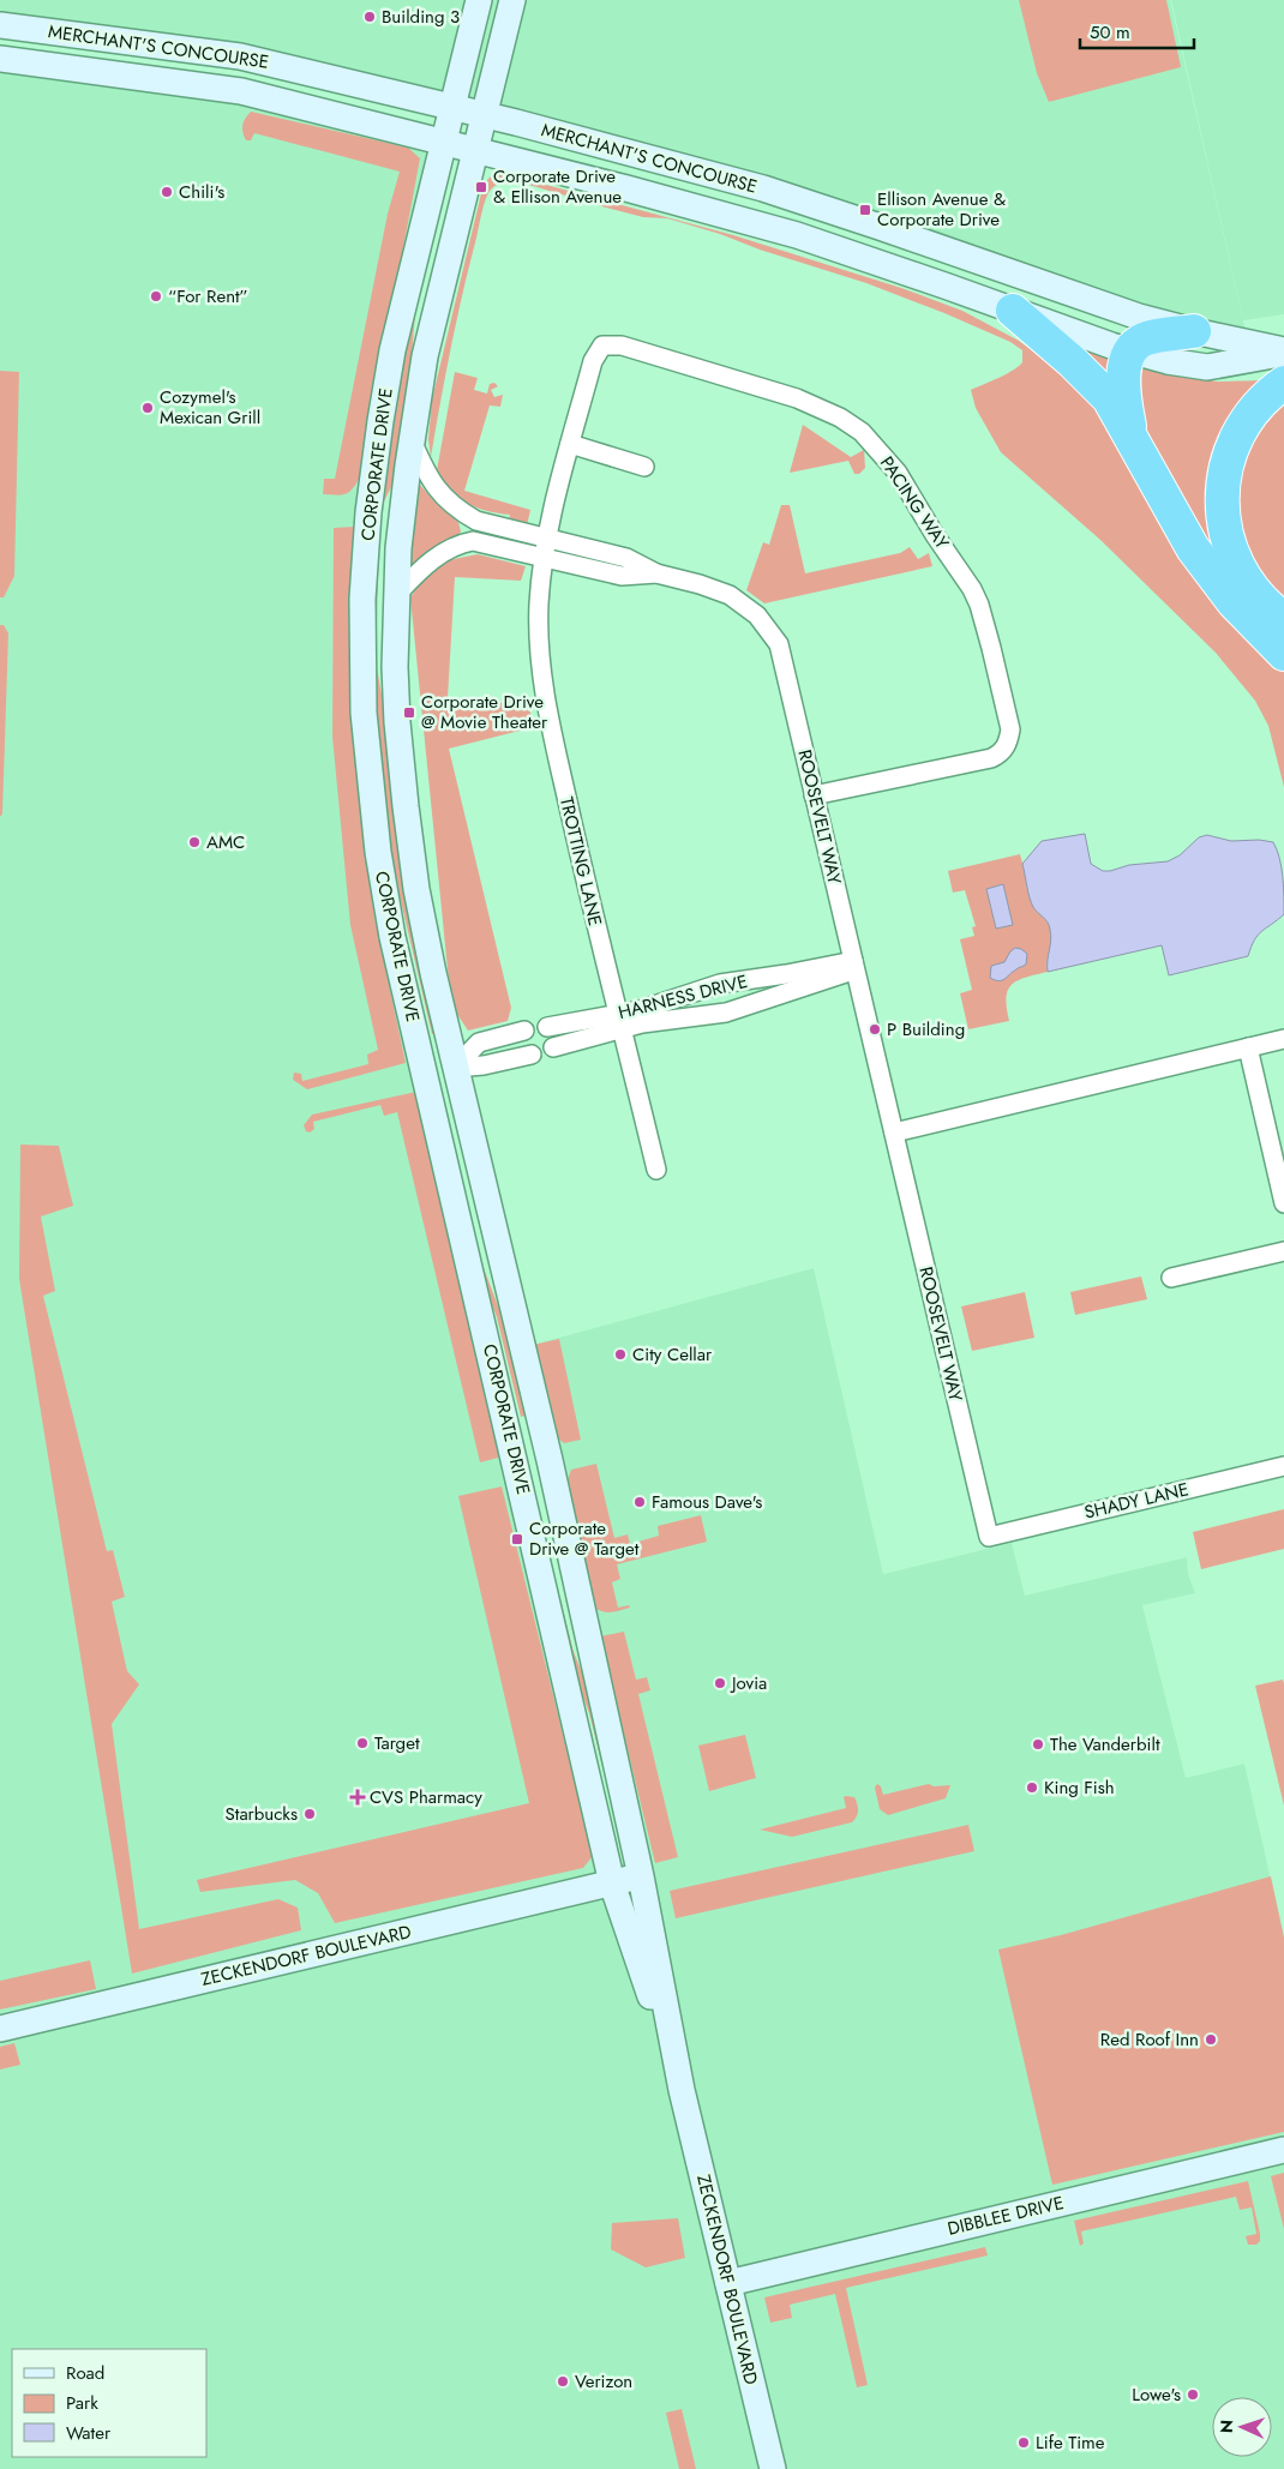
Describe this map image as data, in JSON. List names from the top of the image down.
{
  "streets": {
    "main road": [
      "MERCHANT'S CONCOURSE",
      "CORPORATE DRIVE",
      "ZECKENDORF BOULEVARD",
      "DIBBLEE DRIVE"
    ],
    "street": [
      "PACING WAY",
      "ROOSEVELT WAY",
      "TROTTING LANE",
      "HARNESS DRIVE",
      "SHADY LANE"
    ]
  },
  "crossings": [
    ["MERCHANT'S CONCOURSE", "CORPORATE DRIVE"],
    ["CORPORATE DRIVE", "ROOSEVELT WAY"],
    ["CORPORATE DRIVE", "ZECKENDORF BOULEVARD"],
    ["PACING WAY", "ROOSEVELT WAY"],
    ["PACING WAY", "TROTTING LANE"],
    ["ROOSEVELT WAY", "TROTTING LANE"],
    ["ROOSEVELT WAY", "HARNESS DRIVE"],
    ["ROOSEVELT WAY", "SHADY LANE"],
    ["TROTTING LANE", "HARNESS DRIVE"],
    ["ZECKENDORF BOULEVARD", "DIBBLEE DRIVE"]
  ],
  "places": {
    "other": [
      "Building 3",
      "Chili's",
      "“For Rent”",
      "Cozymel's Mexican Grill",
      "AMC",
      "P Building",
      "City Cellar",
      "Famous Dave's",
      "Jovia",
      "Target",
      "The Vanderbilt",
      "King Fish",
      "Starbucks",
      "Red Roof Inn",
      "Verizon",
      "Lowe's",
      "Life Time"
    ],
    "transit": [
      "Corporate Drive & Ellison Avenue",
      "Ellison Avenue & Corporate Drive",
      "Corporate Drive @ Movie Theater",
      "Corporate Drive @ Target"
    ],
    "health": ["CVS Pharmacy"]
  },
  "legend": ["Road", "Park", "Water"],
  "scale_bar": "50 m",
  "north": "left"
}
